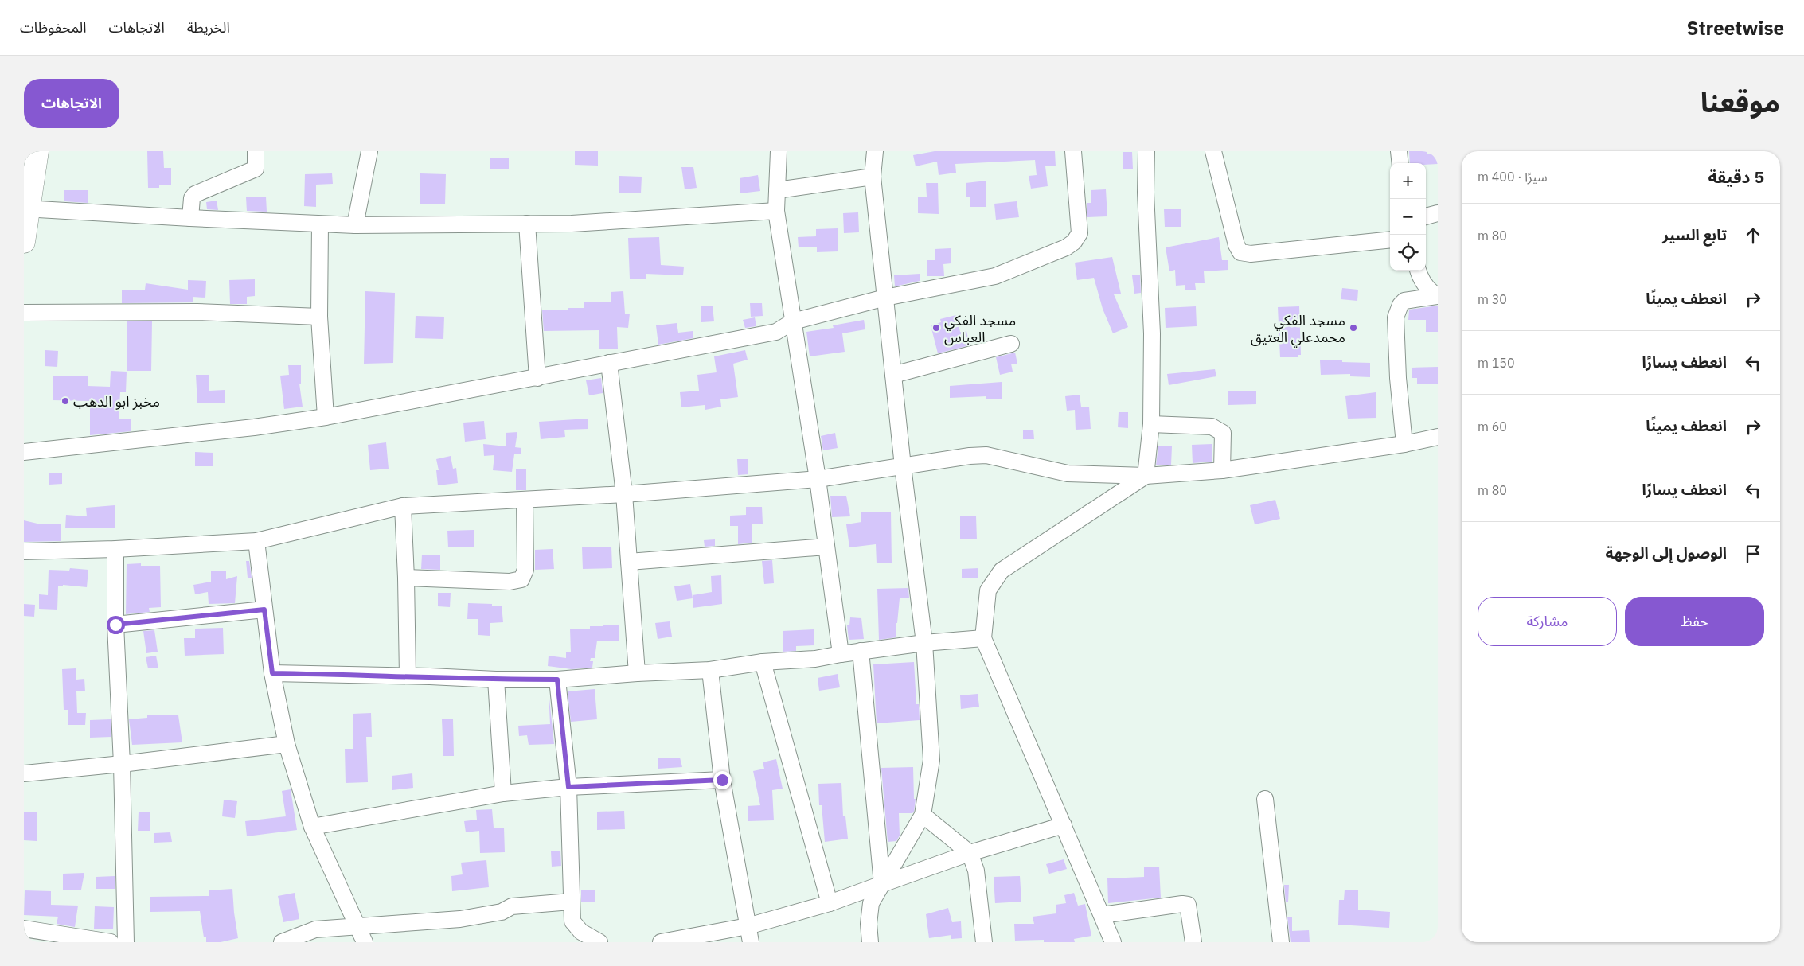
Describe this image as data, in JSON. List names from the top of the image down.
{
  "places": ["مسجد الفكي العباس", "مسجد الفكي محمدعلي العتيق", "مخبز ابو الدهب"],
  "page": {
    "header": "Streetwise",
    "nav": ["الخريطة", "الاتجاهات", "المحفوظات"],
    "title": "موقعنا",
    "buttons": [
      "الاتجاهات",
      ["حفظ", "مشاركة"]
    ],
    "heading": ["5 دقيقة", "سيرًا · 400 m"],
    "map_buttons": ["+", "−"],
    "list": [
      ["تابع السير", "80 m"],
      ["انعطف يمينًا", "30 m"],
      ["انعطف يسارًا", "150 m"],
      ["انعطف يمينًا", "60 m"],
      ["انعطف يسارًا", "80 m"],
      "الوصول إلى الوجهة"
    ]
  }
}
